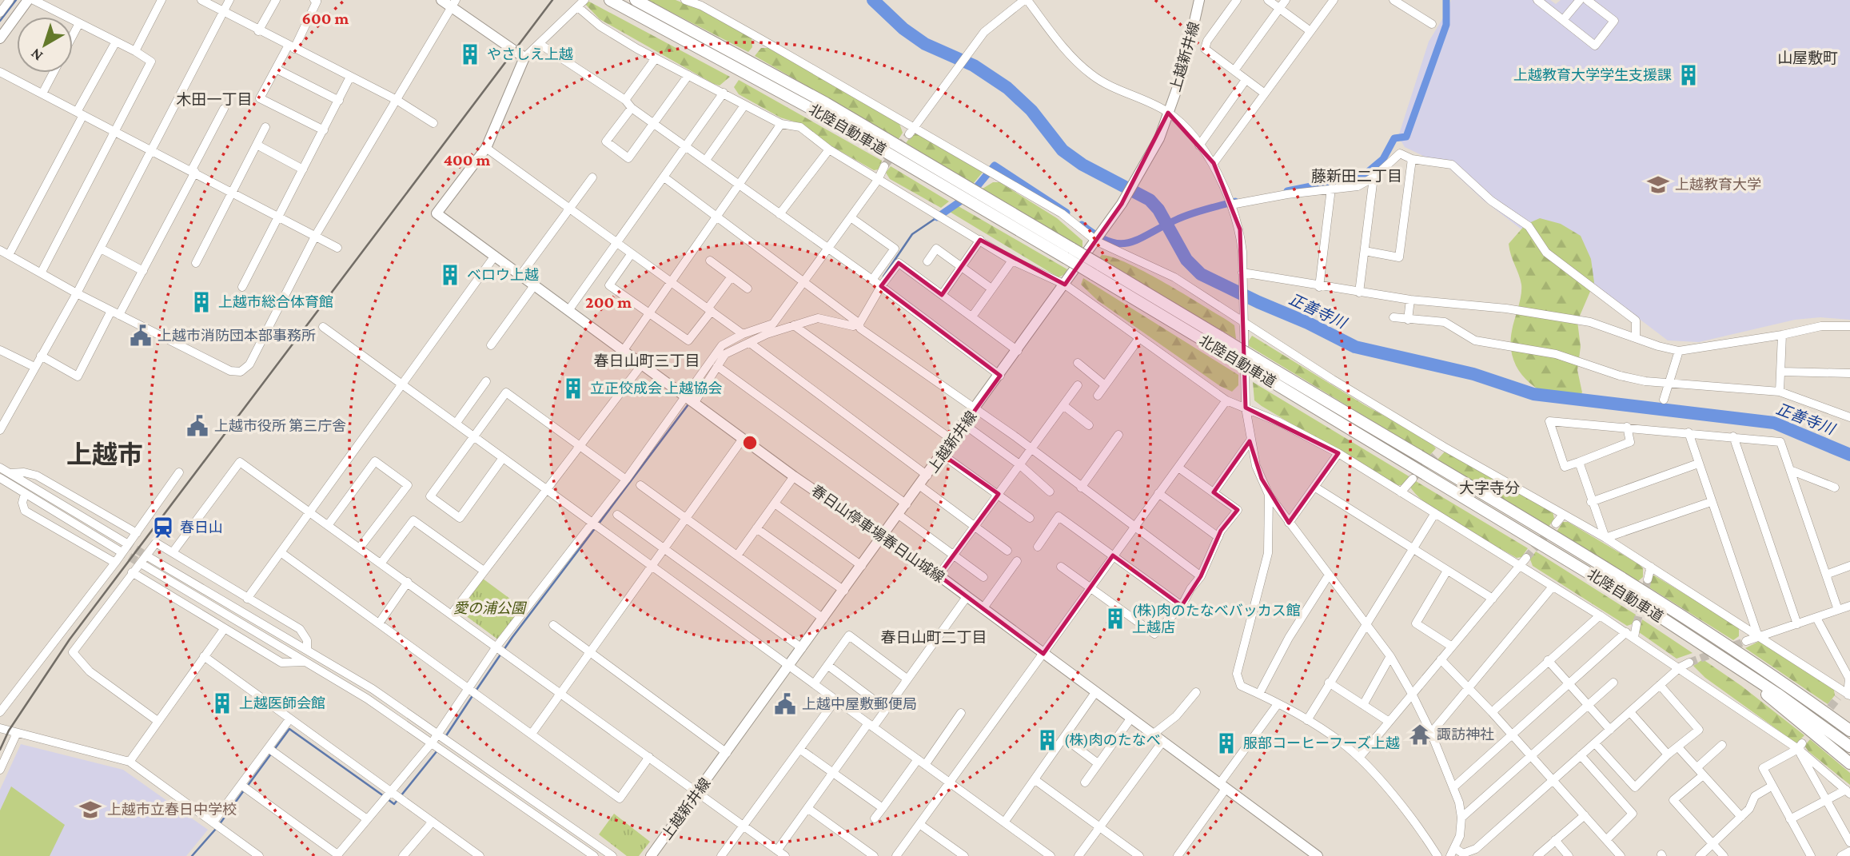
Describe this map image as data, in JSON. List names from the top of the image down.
{
  "streets": {
    "highway": ["北陸自動車道"],
    "main road": ["上越新井線", "春日山停車場春日山城線"]
  },
  "crossings": [
    ["上越新井線", "春日山停車場春日山城線"]
  ],
  "districts": [
    "山屋敷町",
    "木田一丁目",
    "藤新田二丁目",
    "春日山町三丁目",
    "上越市",
    "大字寺分",
    "春日山町二丁目"
  ],
  "water": ["正善寺川"],
  "parks": ["愛の浦公園"],
  "places": {
    "building": [
      "やさしえ上越",
      "上越教育大学学生支援課",
      "ベロウ上越",
      "上越市総合体育館",
      "立正佼成会 上越協会",
      "(株)肉のたなべバッカス館 上越店",
      "上越医師会館",
      "(株)肉のたなべ",
      "服部コーヒーフーズ上越"
    ],
    "school or university": ["上越教育大学", "上越市立春日中学校"],
    "public building": ["上越市消防団本部事務所", "上越市役所 第三庁舎", "上越中屋敷郵便局"],
    "station": ["春日山"],
    "temple": ["諏訪神社"]
  },
  "north": "bottom left",
  "rings": ["600 m", "400 m", "200 m"]
}
